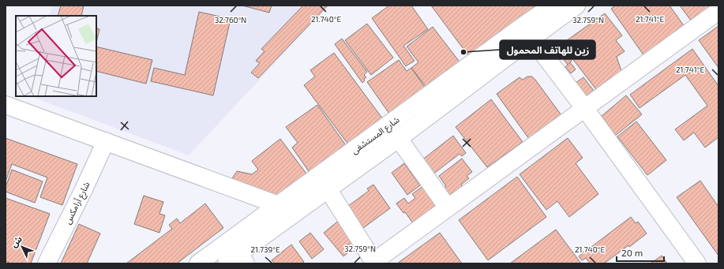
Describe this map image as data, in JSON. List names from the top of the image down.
{
  "streets": {
    "street": ["شارع المستشفى", "شارع أرامكس"]
  },
  "places": ["زين للهاتف المحمول"],
  "scale_bar": "20 m",
  "north": "top left",
  "coordinates": [
    "21.740°E",
    "21.741°E",
    "32.760°N",
    "32.759°N",
    "21.739°E"
  ]
}
